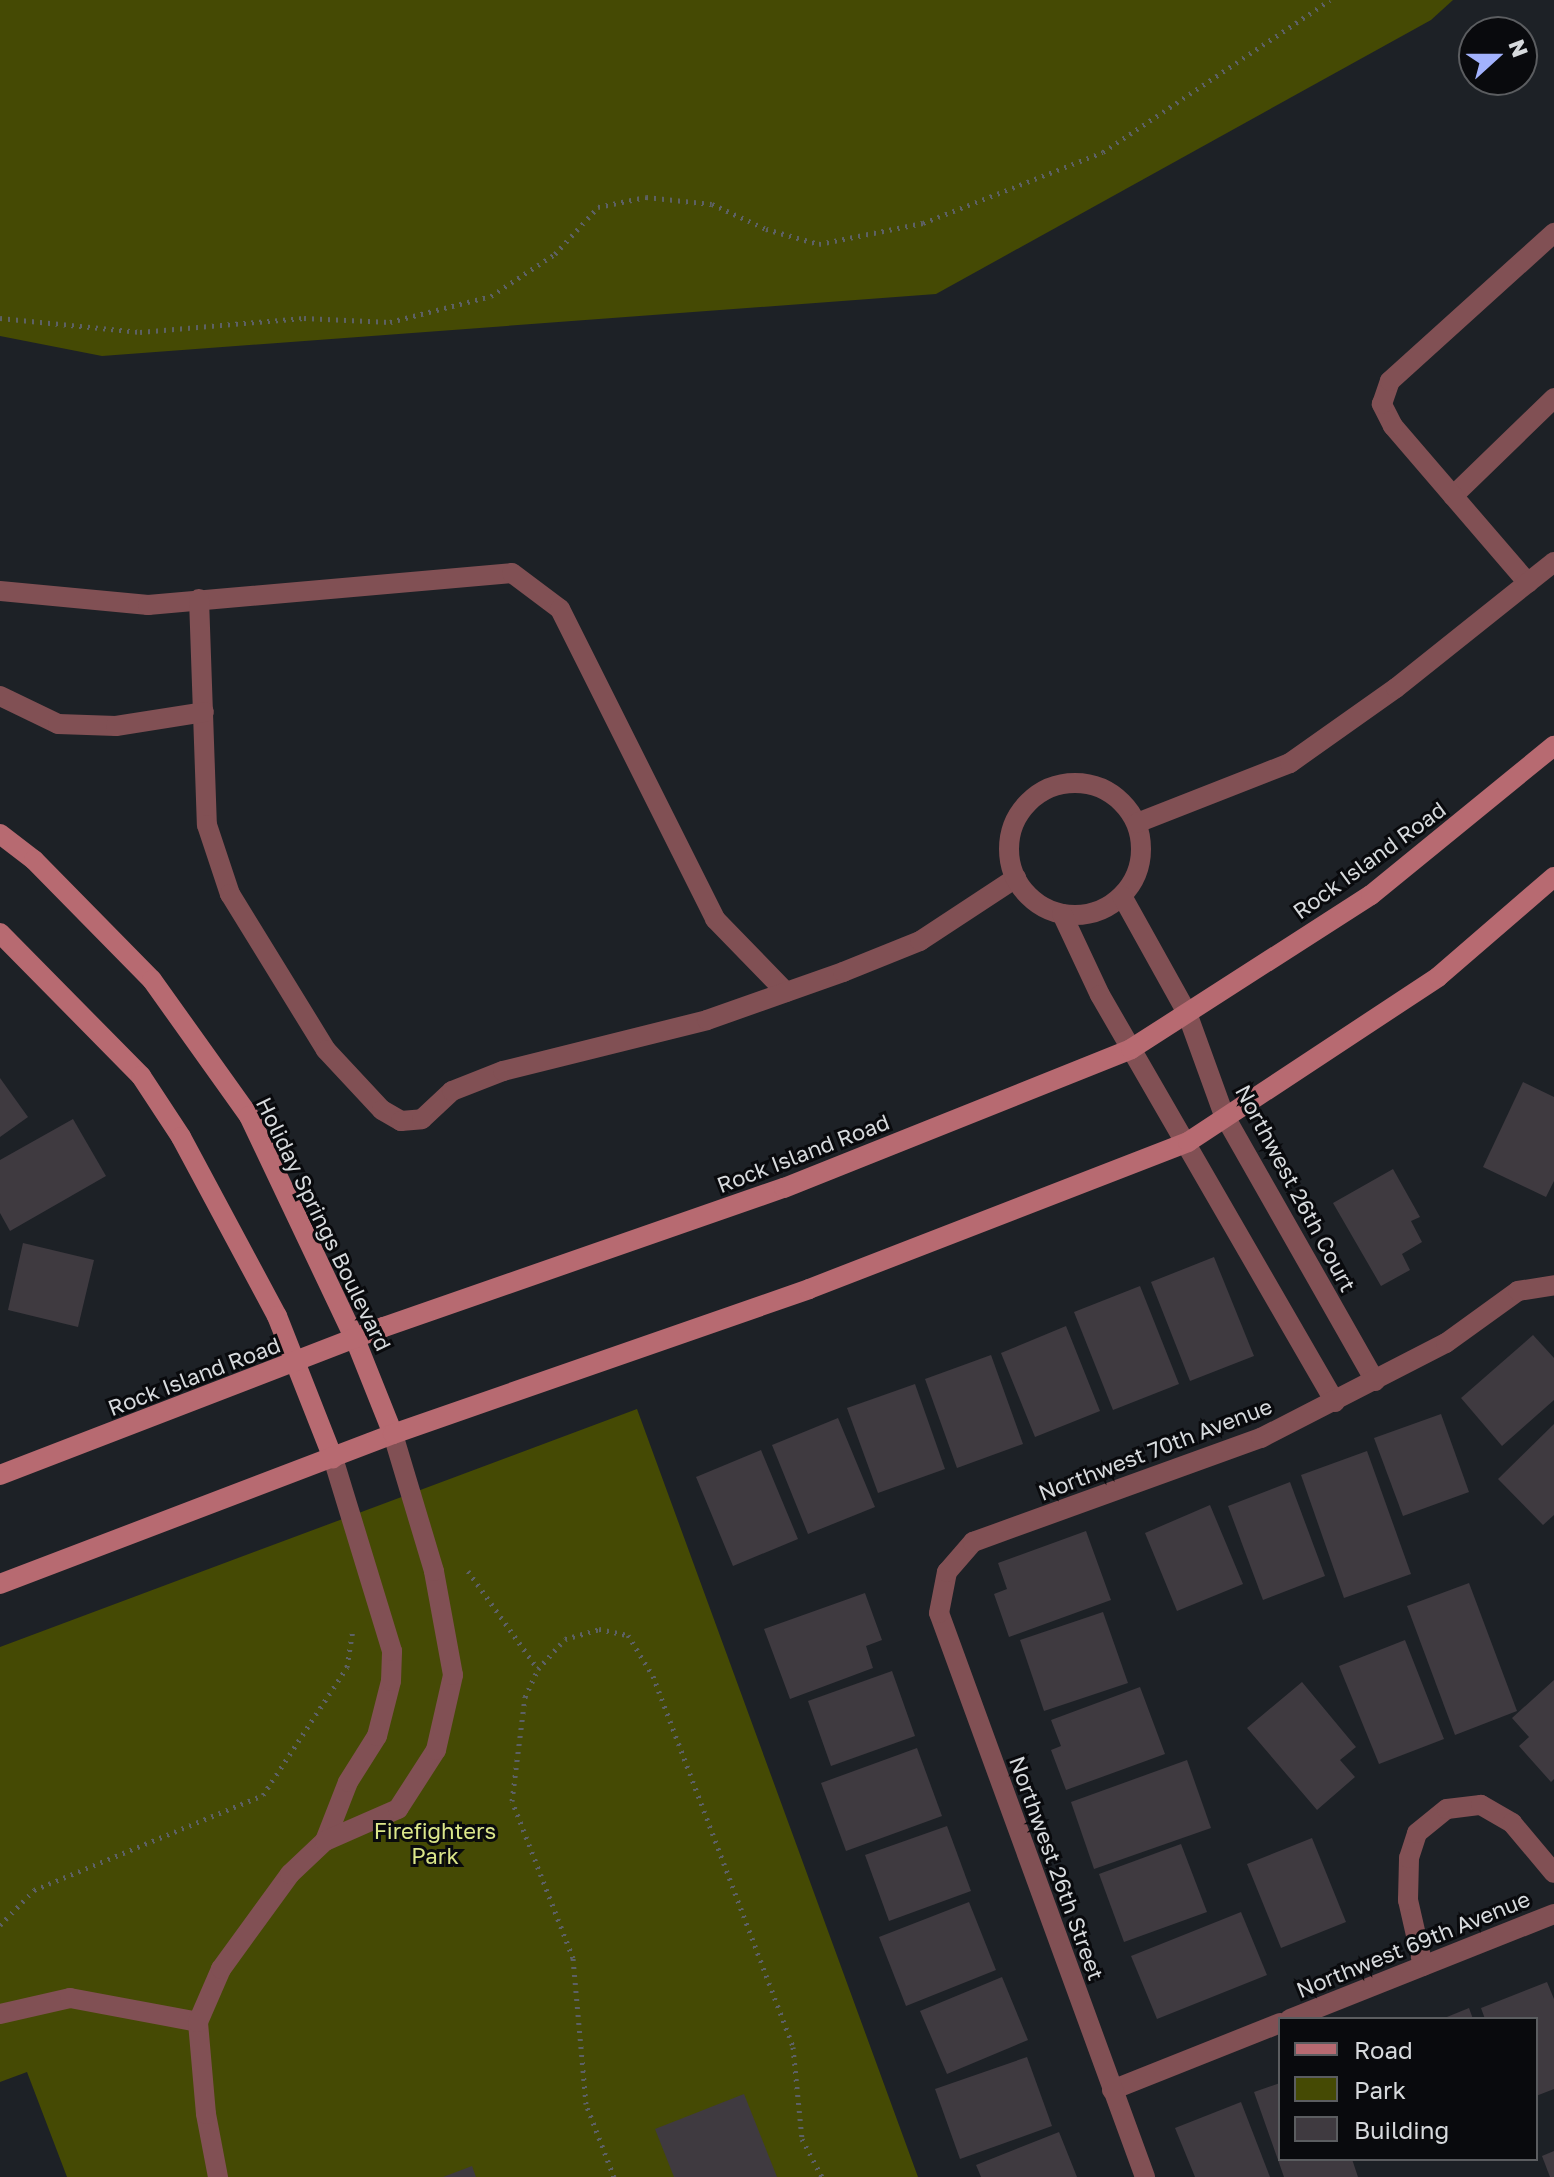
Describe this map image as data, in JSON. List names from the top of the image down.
{
  "streets": {
    "main road": ["Rock Island Road", "Holiday Springs Boulevard"],
    "street": [
      "Northwest 26th Court",
      "Northwest 70th Avenue",
      "Northwest 26th Street",
      "Northwest 69th Avenue"
    ]
  },
  "crossings": [
    ["Rock Island Road", "Northwest 26th Court"],
    ["Rock Island Road", "Holiday Springs Boulevard"],
    ["Northwest 26th Court", "Northwest 70th Avenue"],
    ["Northwest 70th Avenue", "Northwest 26th Street"],
    ["Northwest 26th Street", "Northwest 69th Avenue"]
  ],
  "parks": ["Firefighters Park"],
  "legend": ["Road", "Park", "Building"],
  "north": "right"
}
